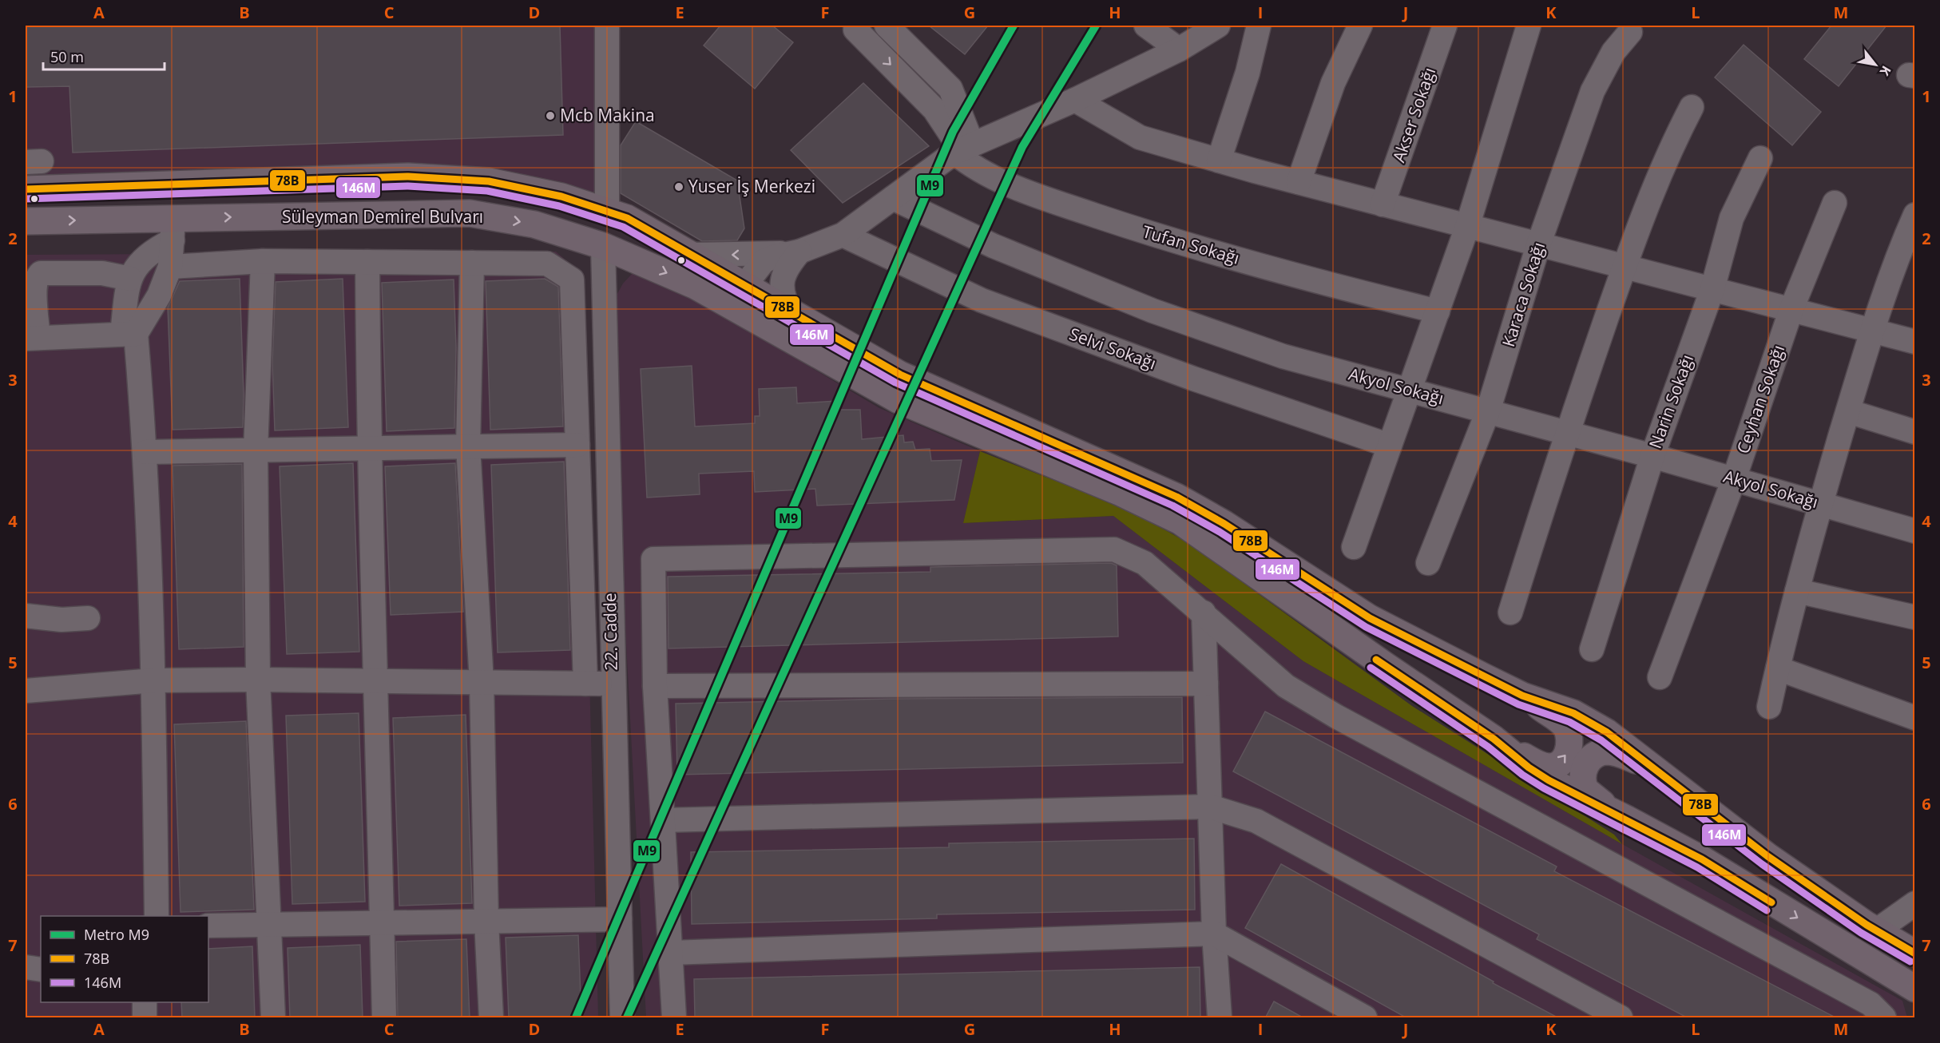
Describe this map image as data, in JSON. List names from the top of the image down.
{
  "streets": {
    "main road": ["Süleyman Demirel Bulvarı"],
    "street": [
      "Akser Sokağı",
      "Tufan Sokağı",
      "Karaca Sokağı",
      "Selvi Sokağı",
      "Akyol Sokağı",
      "Ceyhan Sokağı",
      "Narin Sokağı",
      "22. Cadde"
    ]
  },
  "crossings": [
    ["Süleyman Demirel Bulvarı", "22. Cadde"],
    ["Karaca Sokağı", "Akyol Sokağı"],
    ["Akyol Sokağı", "Ceyhan Sokağı"],
    ["Akyol Sokağı", "Narin Sokağı"]
  ],
  "places": ["Mcb Makina", "Yuser İş Merkezi"],
  "lines": ["metro line M9", "transit line 78B", "transit line 146M"],
  "legend": ["Metro M9", "78B", "146M"],
  "scale_bar": "50 m",
  "north": "bottom right",
  "grid": {
    "columns": [
      "A",
      "B",
      "C",
      "D",
      "E",
      "F",
      "G",
      "H",
      "I",
      "J",
      "K",
      "L",
      "M"
    ],
    "rows": [
      "1",
      "2",
      "3",
      "4",
      "5",
      "6",
      "7"
    ]
  }
}
